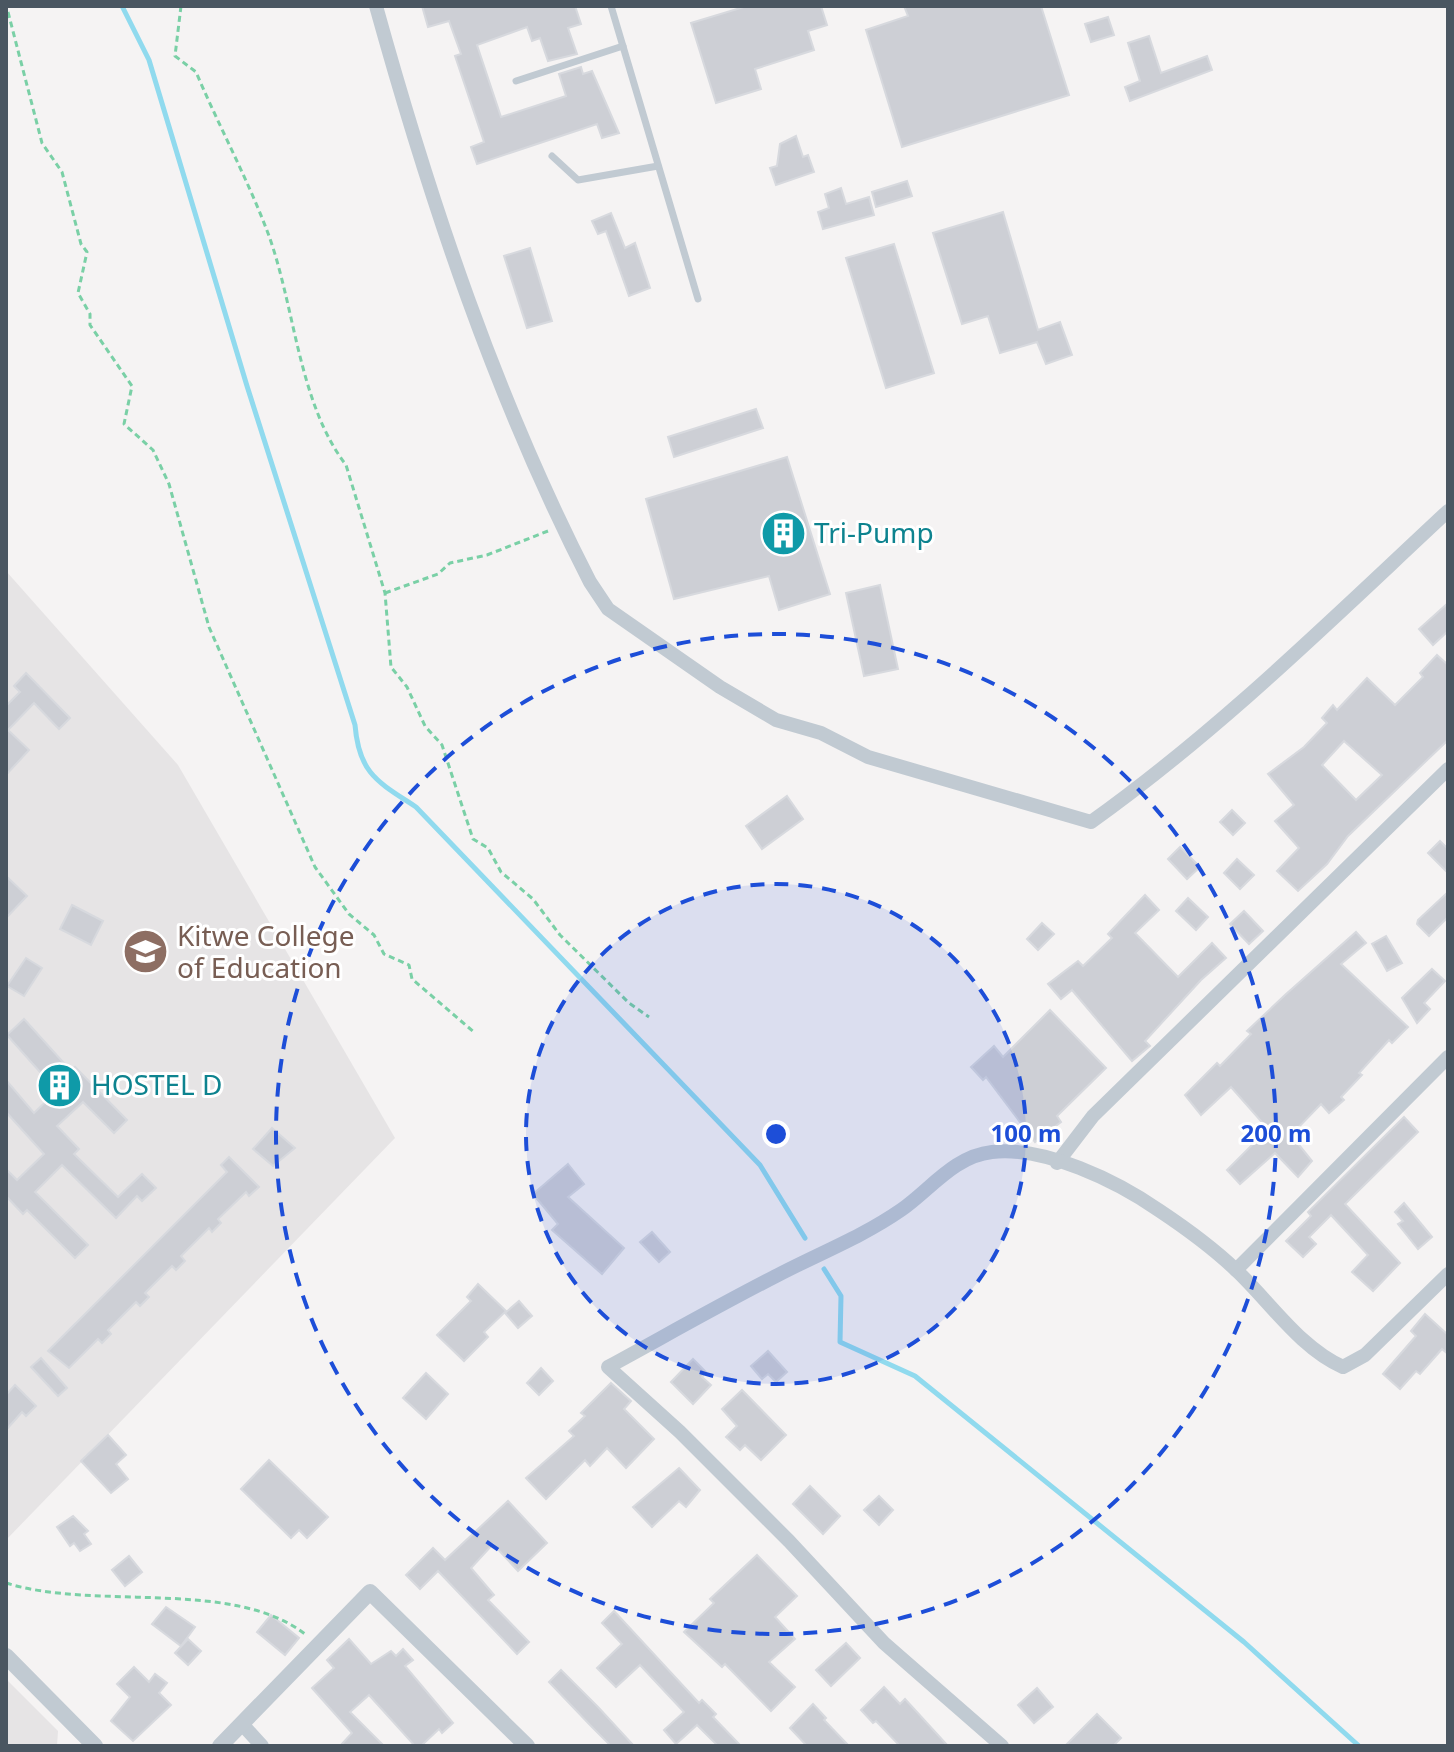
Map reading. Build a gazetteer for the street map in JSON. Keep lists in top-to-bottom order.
{
  "places": {
    "building": ["Tri-Pump", "HOSTEL D"],
    "school or university": ["Kitwe College of Education"]
  },
  "rings": ["100 m", "200 m"]
}
